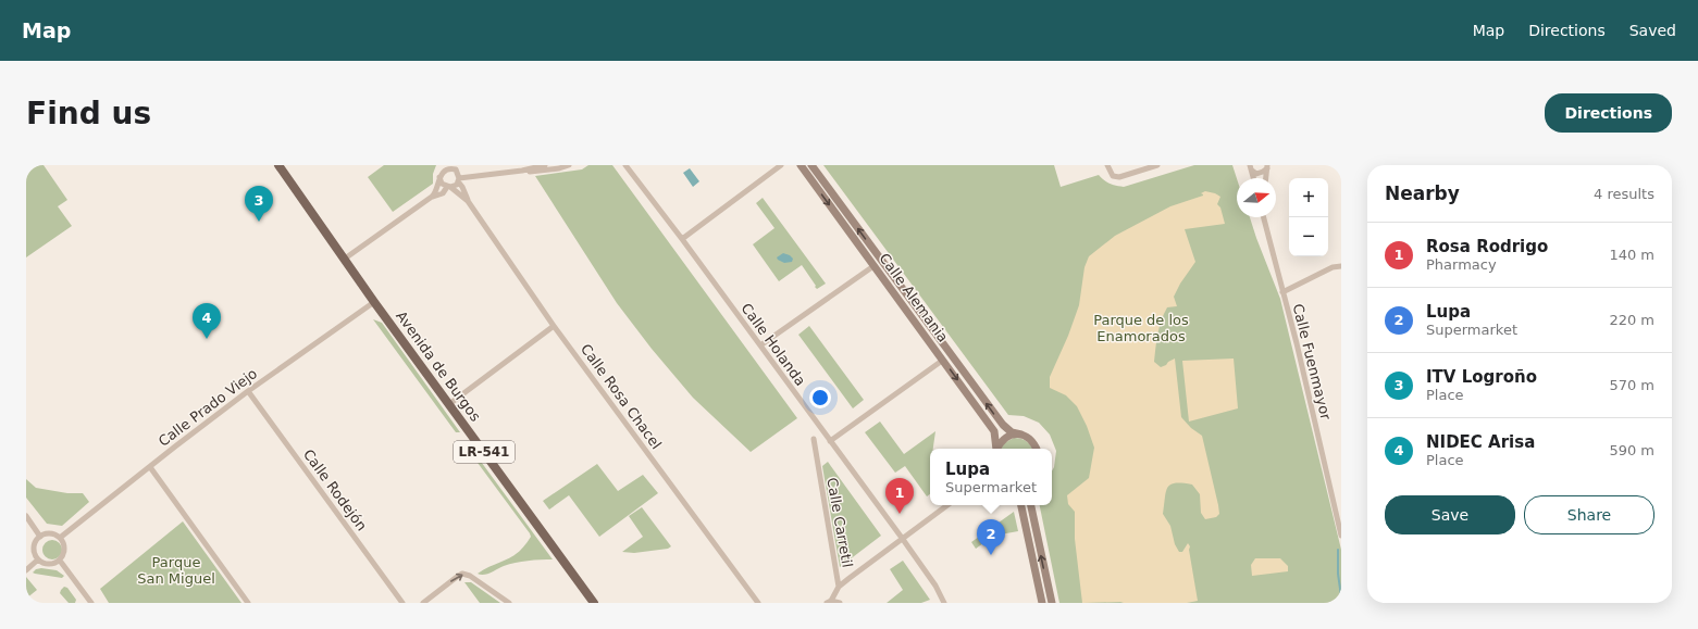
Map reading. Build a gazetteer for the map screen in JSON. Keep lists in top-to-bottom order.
{
  "streets": {
    "main road": ["Calle Alemania", "Avenida de Burgos", "LR-541"],
    "street": [
      "Calle Holanda",
      "Calle Fuenmayor",
      "Calle Rosa Chacel",
      "Calle Prado Viejo",
      "Calle Rodejón",
      "Calle Carretil"
    ]
  },
  "crossings": [
    ["Avenida de Burgos", "Calle Prado Viejo"],
    ["Calle Prado Viejo", "Calle Rodejón"]
  ],
  "parks": ["Parque de los Enamorados", "Parque San Miguel"],
  "north": "right",
  "page": {
    "header": "Map",
    "nav": ["Map", "Directions", "Saved"],
    "buttons": [
      "Directions",
      ["Save", "Share"]
    ],
    "title": "Find us",
    "heading": ["Nearby", "4 results"],
    "map_buttons": ["+", "−"],
    "pins": [
      "3",
      "4",
      "1",
      "2"
    ],
    "list": [
      {
        "mark": "1",
        "name": "Rosa Rodrigo",
        "note": "Pharmacy",
        "value": "140 m"
      },
      {
        "mark": "2",
        "name": "Lupa",
        "note": "Supermarket",
        "value": "220 m"
      },
      {
        "mark": "3",
        "name": "ITV Logroño",
        "note": "Place",
        "value": "570 m"
      },
      {
        "mark": "4",
        "name": "NIDEC Arisa",
        "note": "Place",
        "value": "590 m"
      }
    ],
    "popup": ["Lupa", "Supermarket"]
  }
}
